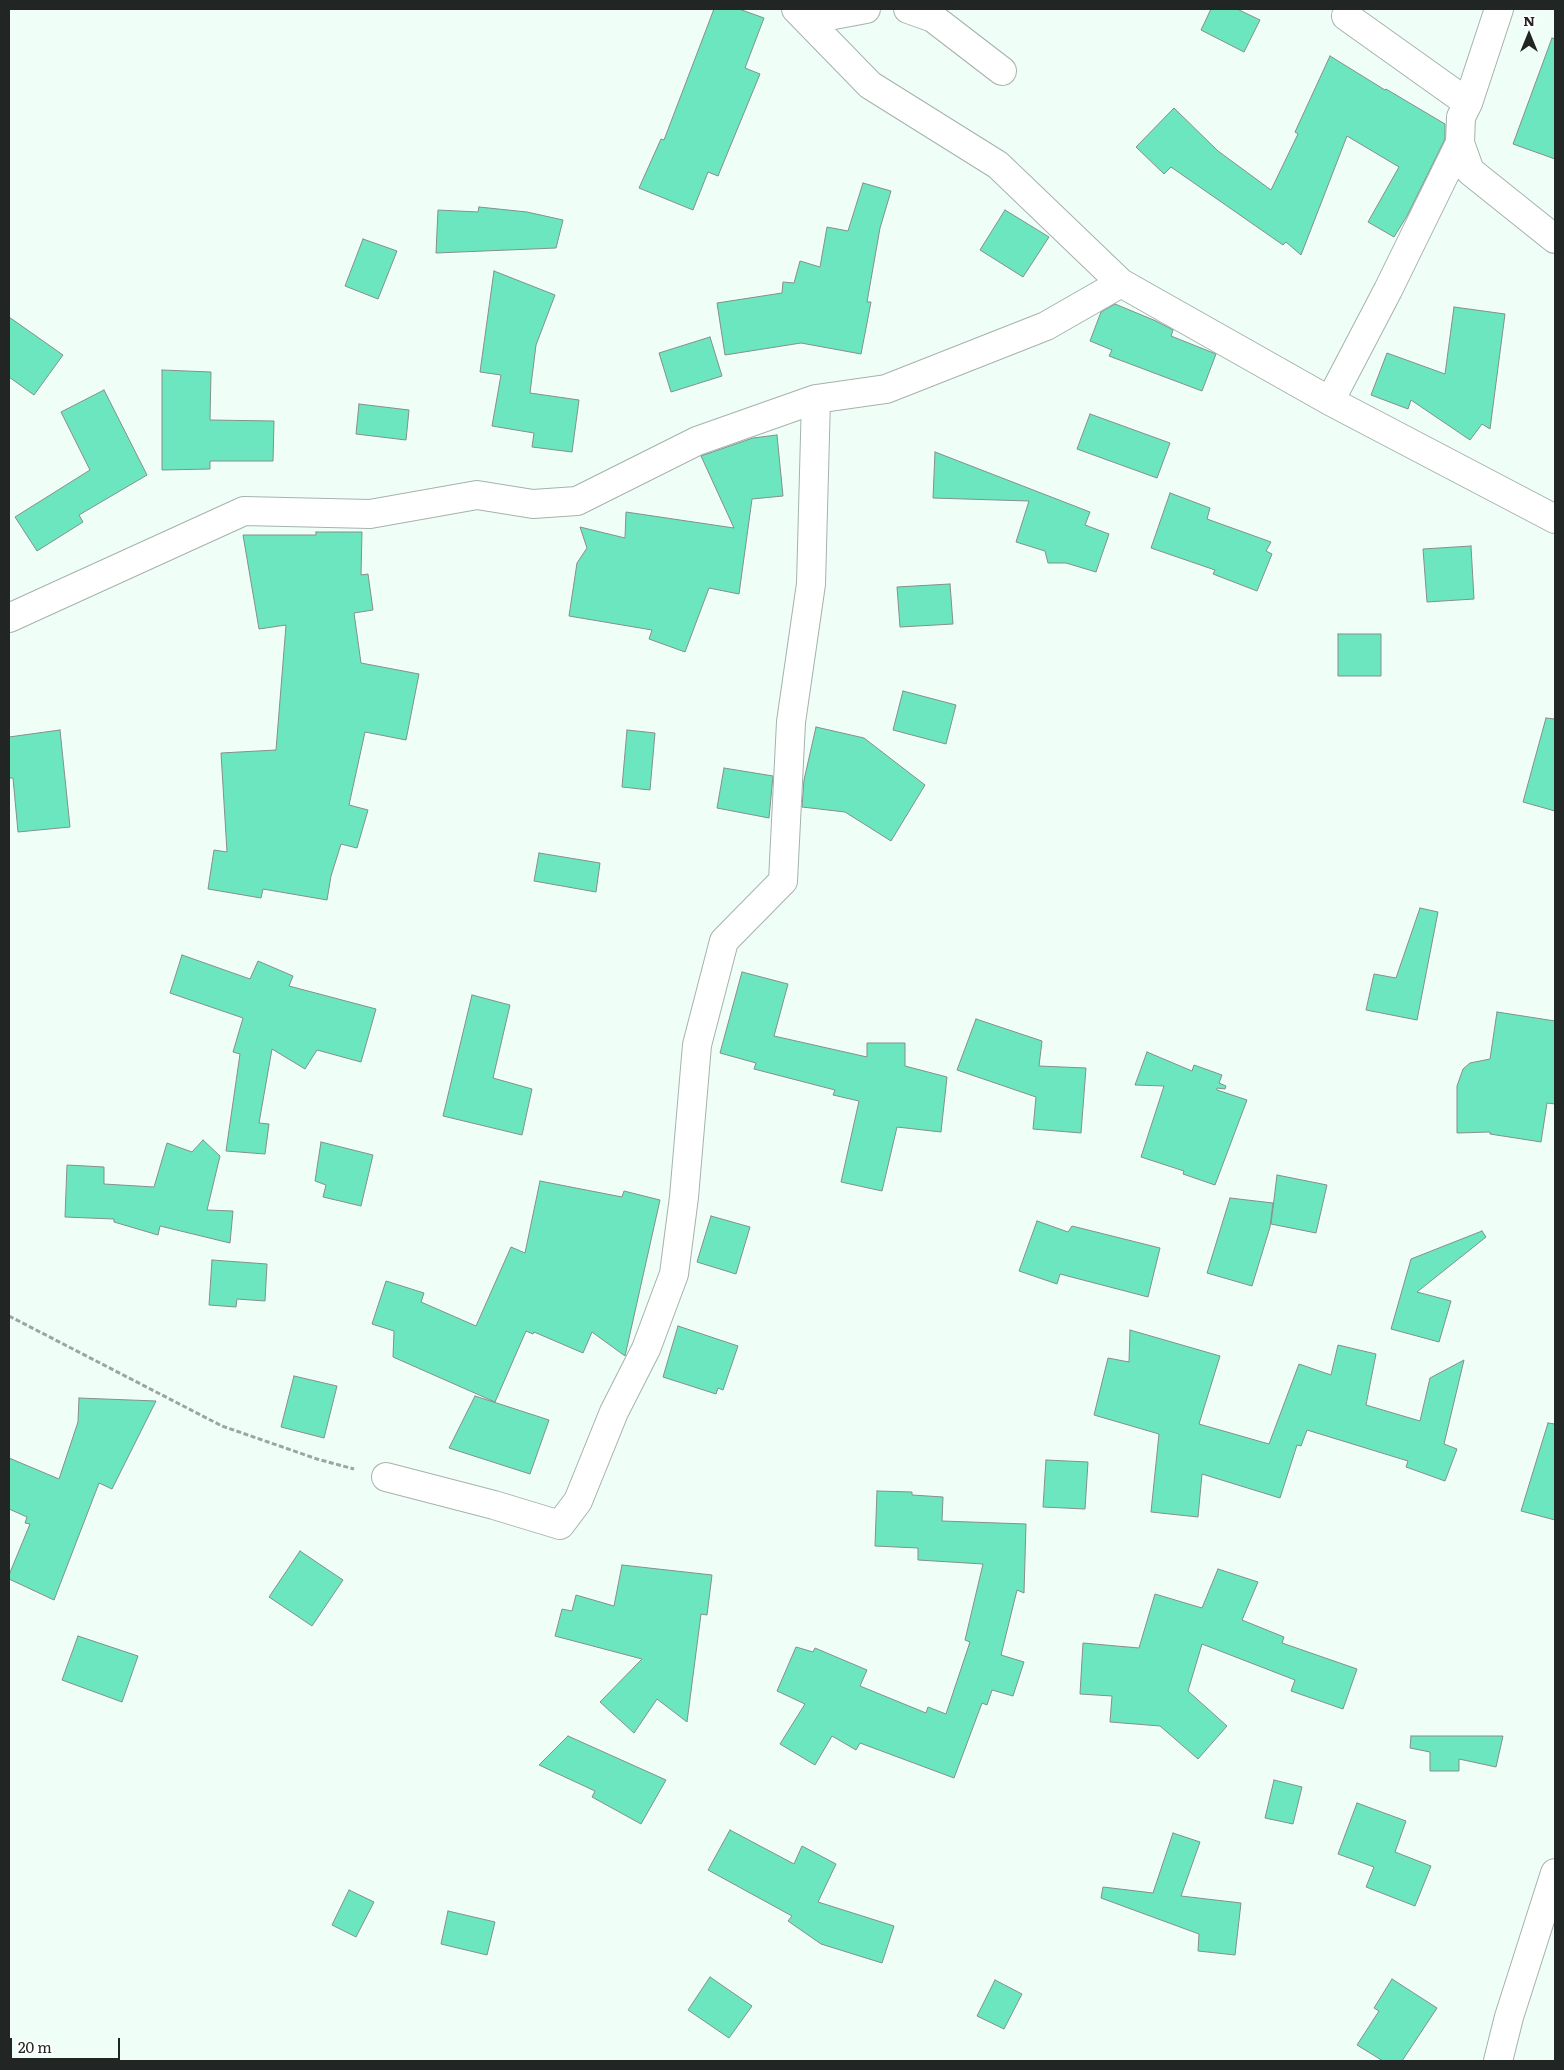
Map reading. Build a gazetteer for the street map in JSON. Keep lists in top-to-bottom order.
{
  "scale_bar": "20 m",
  "north": "top"
}
